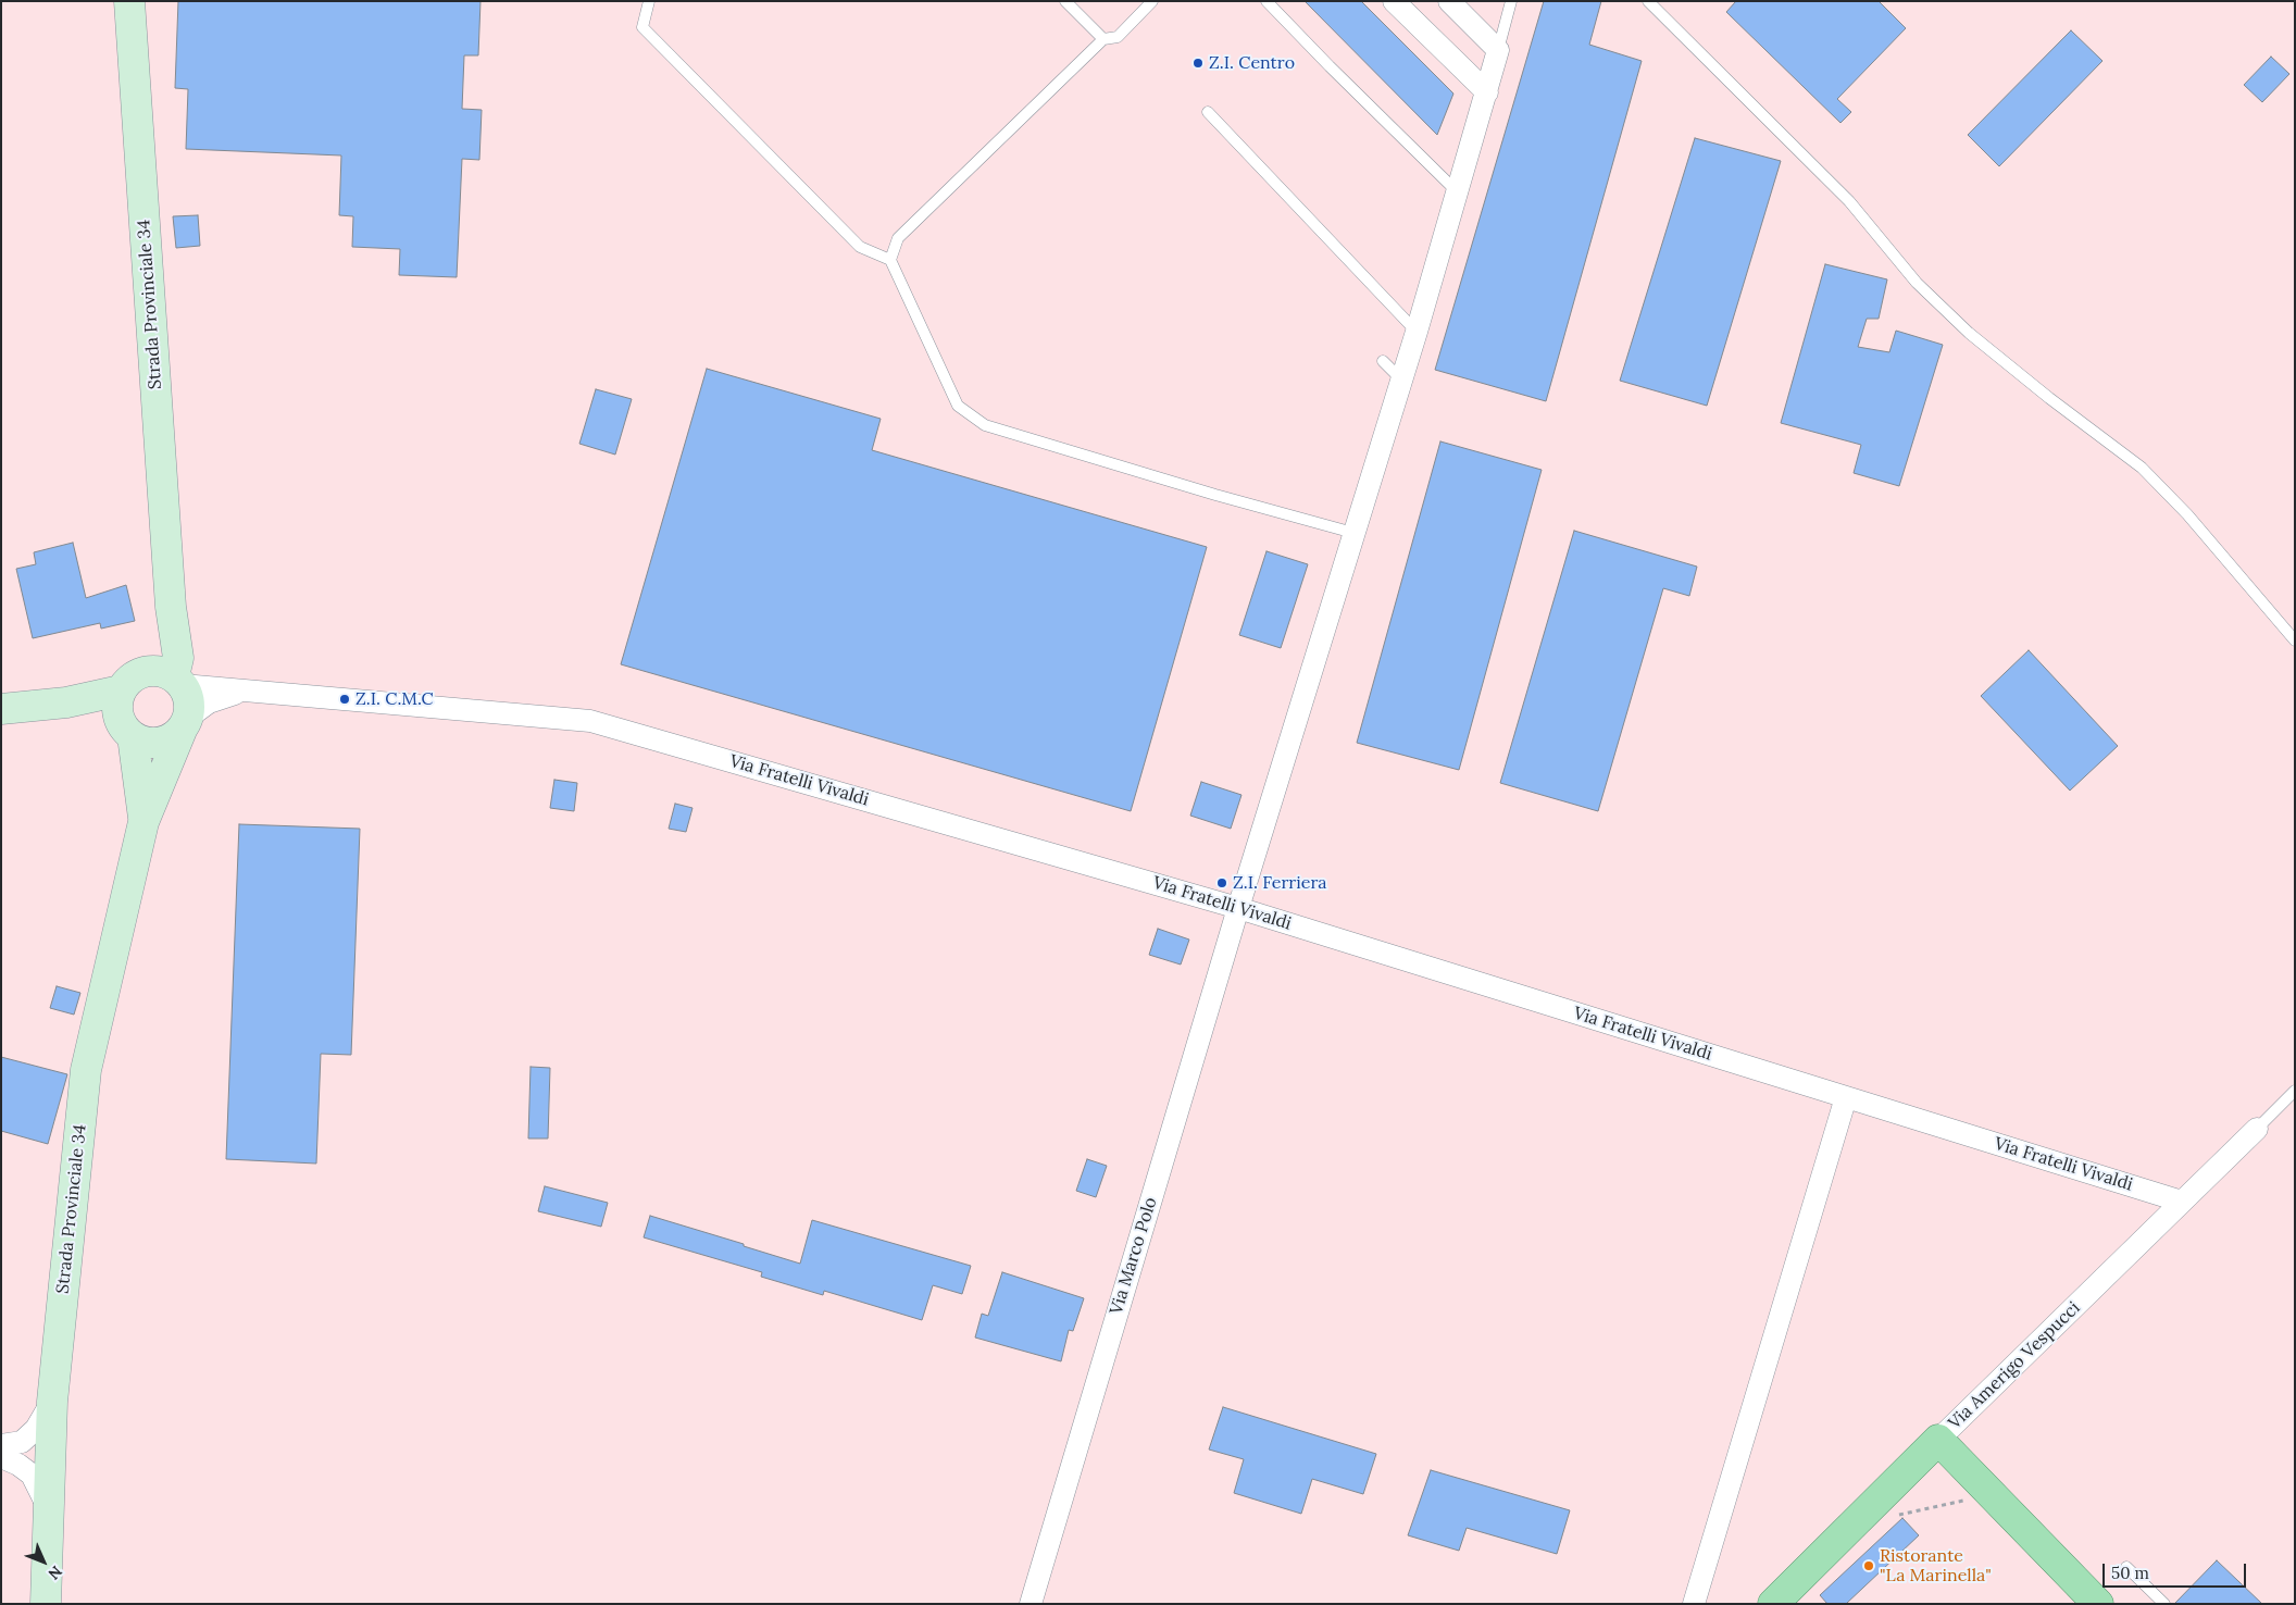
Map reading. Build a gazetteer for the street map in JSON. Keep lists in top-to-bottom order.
{
  "streets": {
    "main road": ["Strada Provinciale 34", "Via Amerigo Vespucci"],
    "street": ["Via Fratelli Vivaldi", "Via Marco Polo"]
  },
  "crossings": [
    ["Strada Provinciale 34", "Via Fratelli Vivaldi"],
    ["Via Fratelli Vivaldi", "Via Marco Polo"],
    ["Via Fratelli Vivaldi", "Via Amerigo Vespucci"]
  ],
  "places": [
    "Z.I. Centro",
    "Z.I. C.M.C",
    "Z.I. Ferriera",
    "Ristorante \"La Marinella\""
  ],
  "scale_bar": "50 m",
  "north": "bottom right"
}
